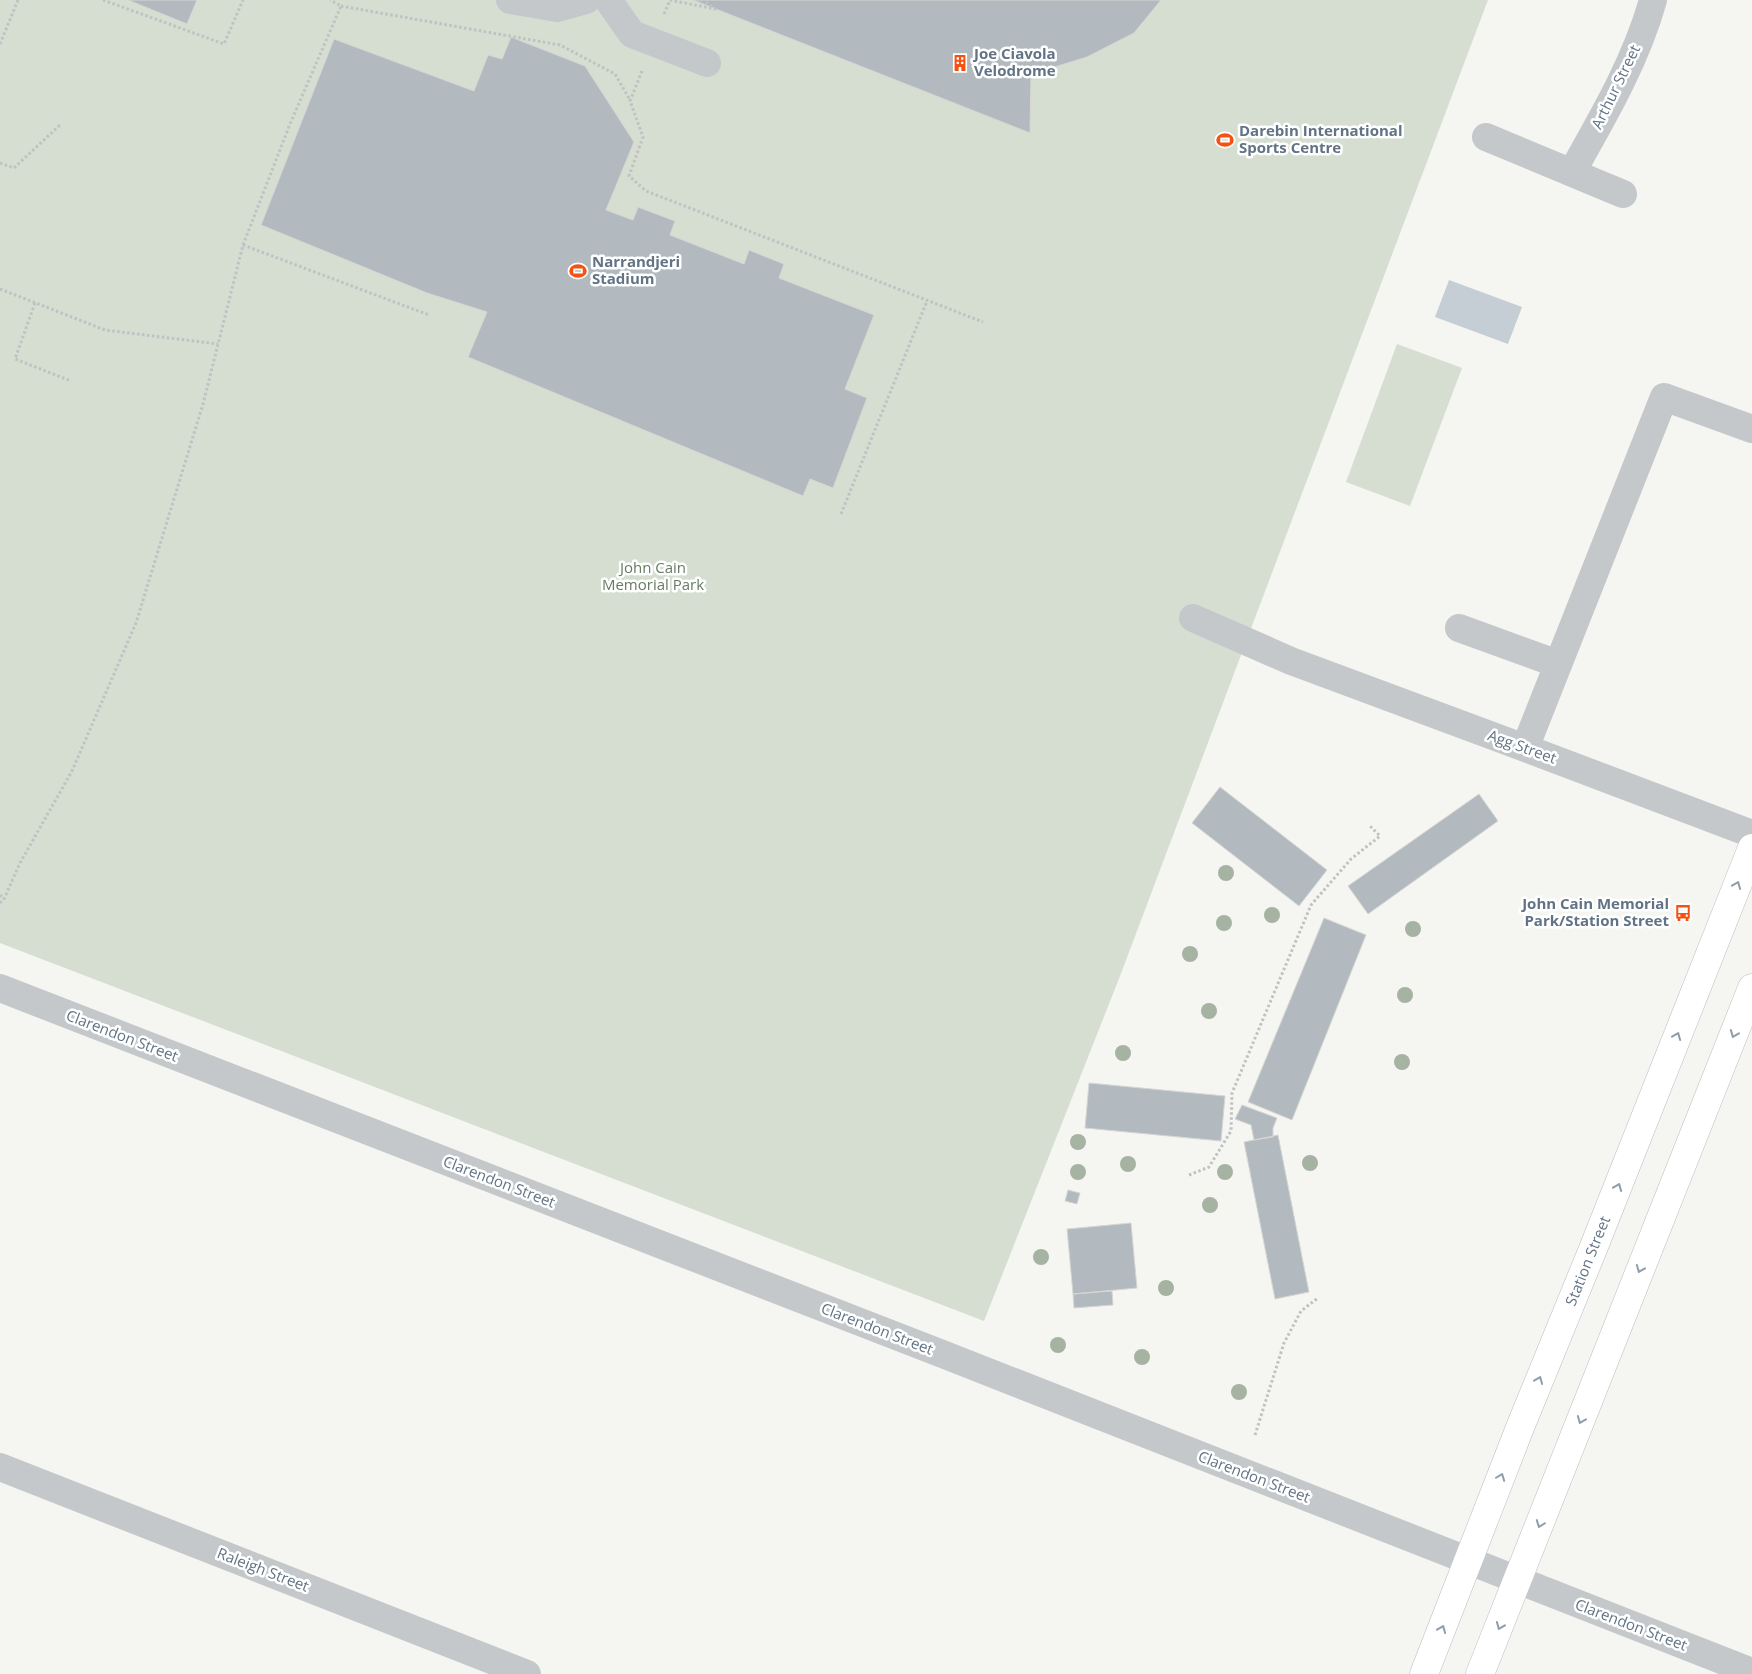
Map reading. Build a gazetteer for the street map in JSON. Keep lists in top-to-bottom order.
{
  "streets": {
    "main road": ["Station Street"],
    "street": [
      "Arthur Street",
      "Agg Street",
      "Clarendon Street",
      "Raleigh Street"
    ]
  },
  "crossings": [
    ["Clarendon Street", "Station Street"]
  ],
  "parks": ["John Cain Memorial Park"],
  "places": {
    "building": ["Joe Ciavola Velodrome"],
    "sports": ["Darebin International Sports Centre", "Narrandjeri Stadium"],
    "bus stop": ["John Cain Memorial Park/Station Street"]
  }
}
